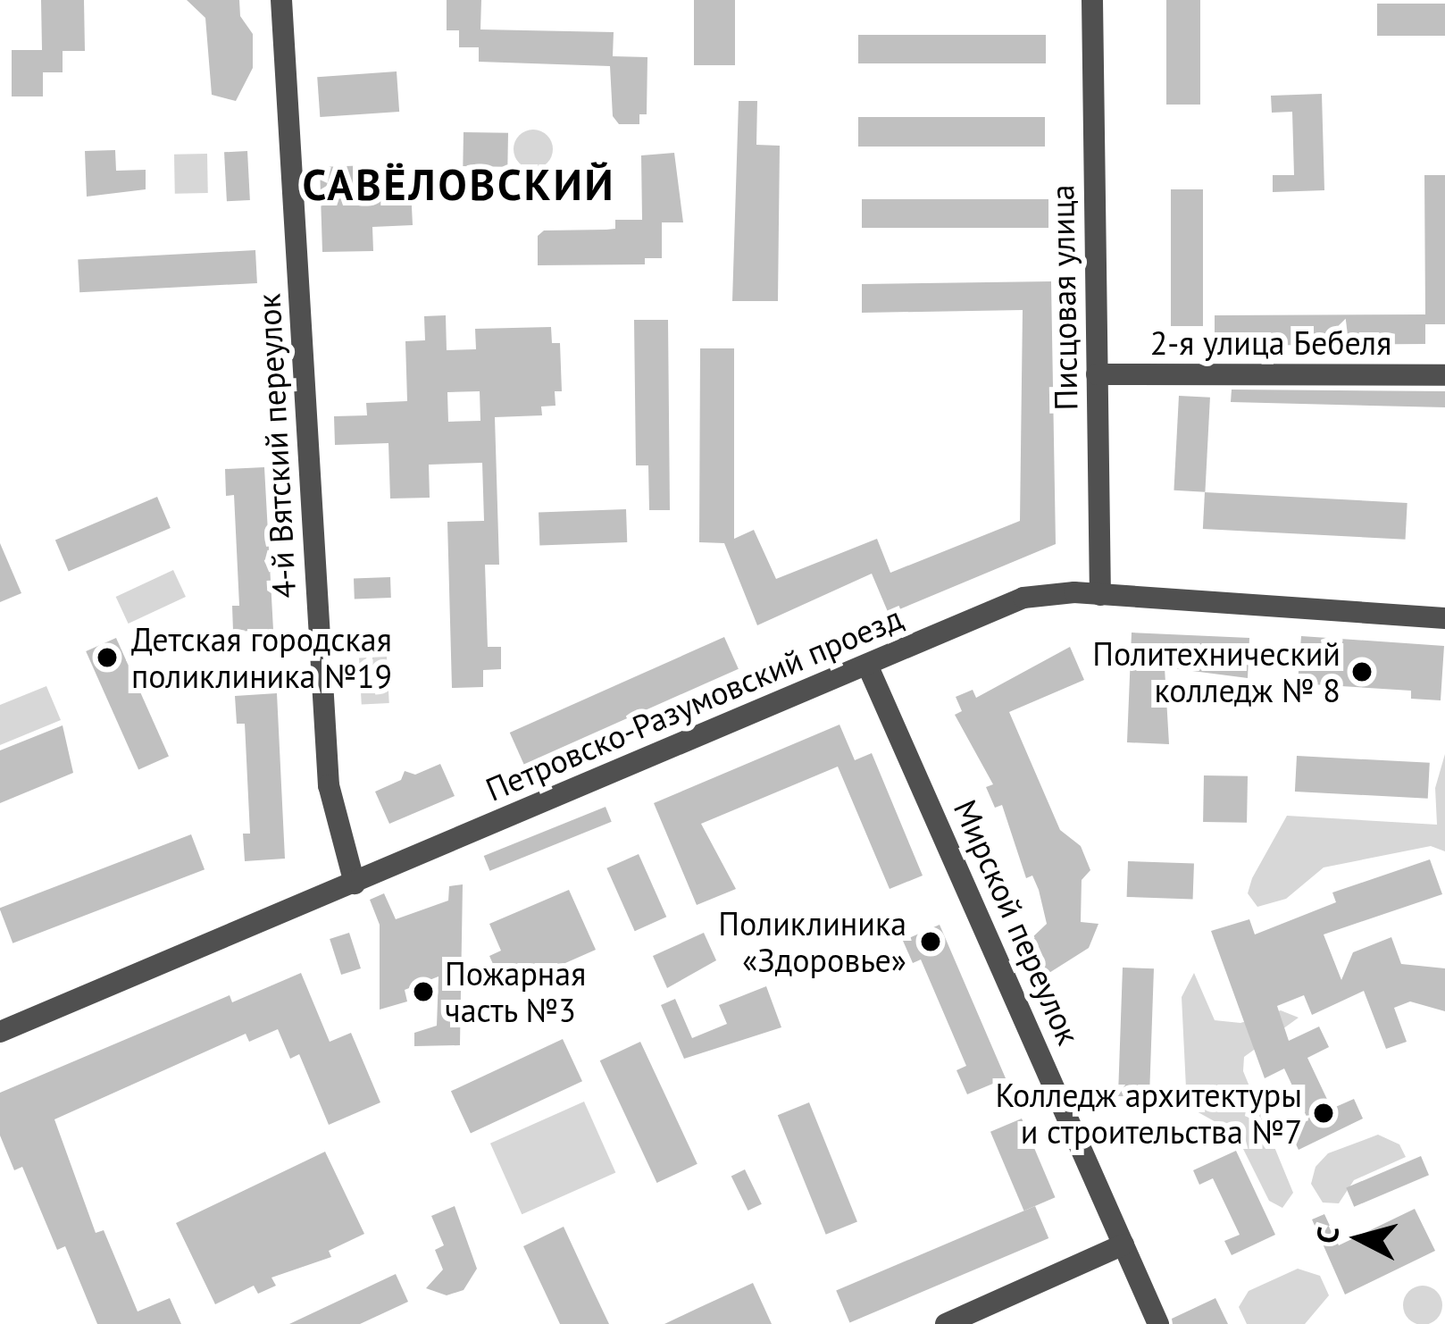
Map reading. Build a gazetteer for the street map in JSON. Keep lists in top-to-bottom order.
{
  "streets": {
    "street": [
      "Писцовая улица",
      "2-я улица Бебеля",
      "4-й Вятский переулок",
      "Петровско-Разумовский проезд",
      "Мирской переулок"
    ]
  },
  "crossings": [
    ["Писцовая улица", "2-я улица Бебеля"],
    ["Писцовая улица", "Петровско-Разумовский проезд"],
    ["4-й Вятский переулок", "Петровско-Разумовский проезд"],
    ["Петровско-Разумовский проезд", "Мирской переулок"]
  ],
  "districts": ["САВЁЛОВСКИЙ"],
  "places": [
    "Детская городская поликлиника №19",
    "Политехнический колледж № 8",
    "Поликлиника «Здоровье»",
    "Пожарная часть №3",
    "Колледж архитектуры и строительства №7"
  ],
  "north": "left"
}
